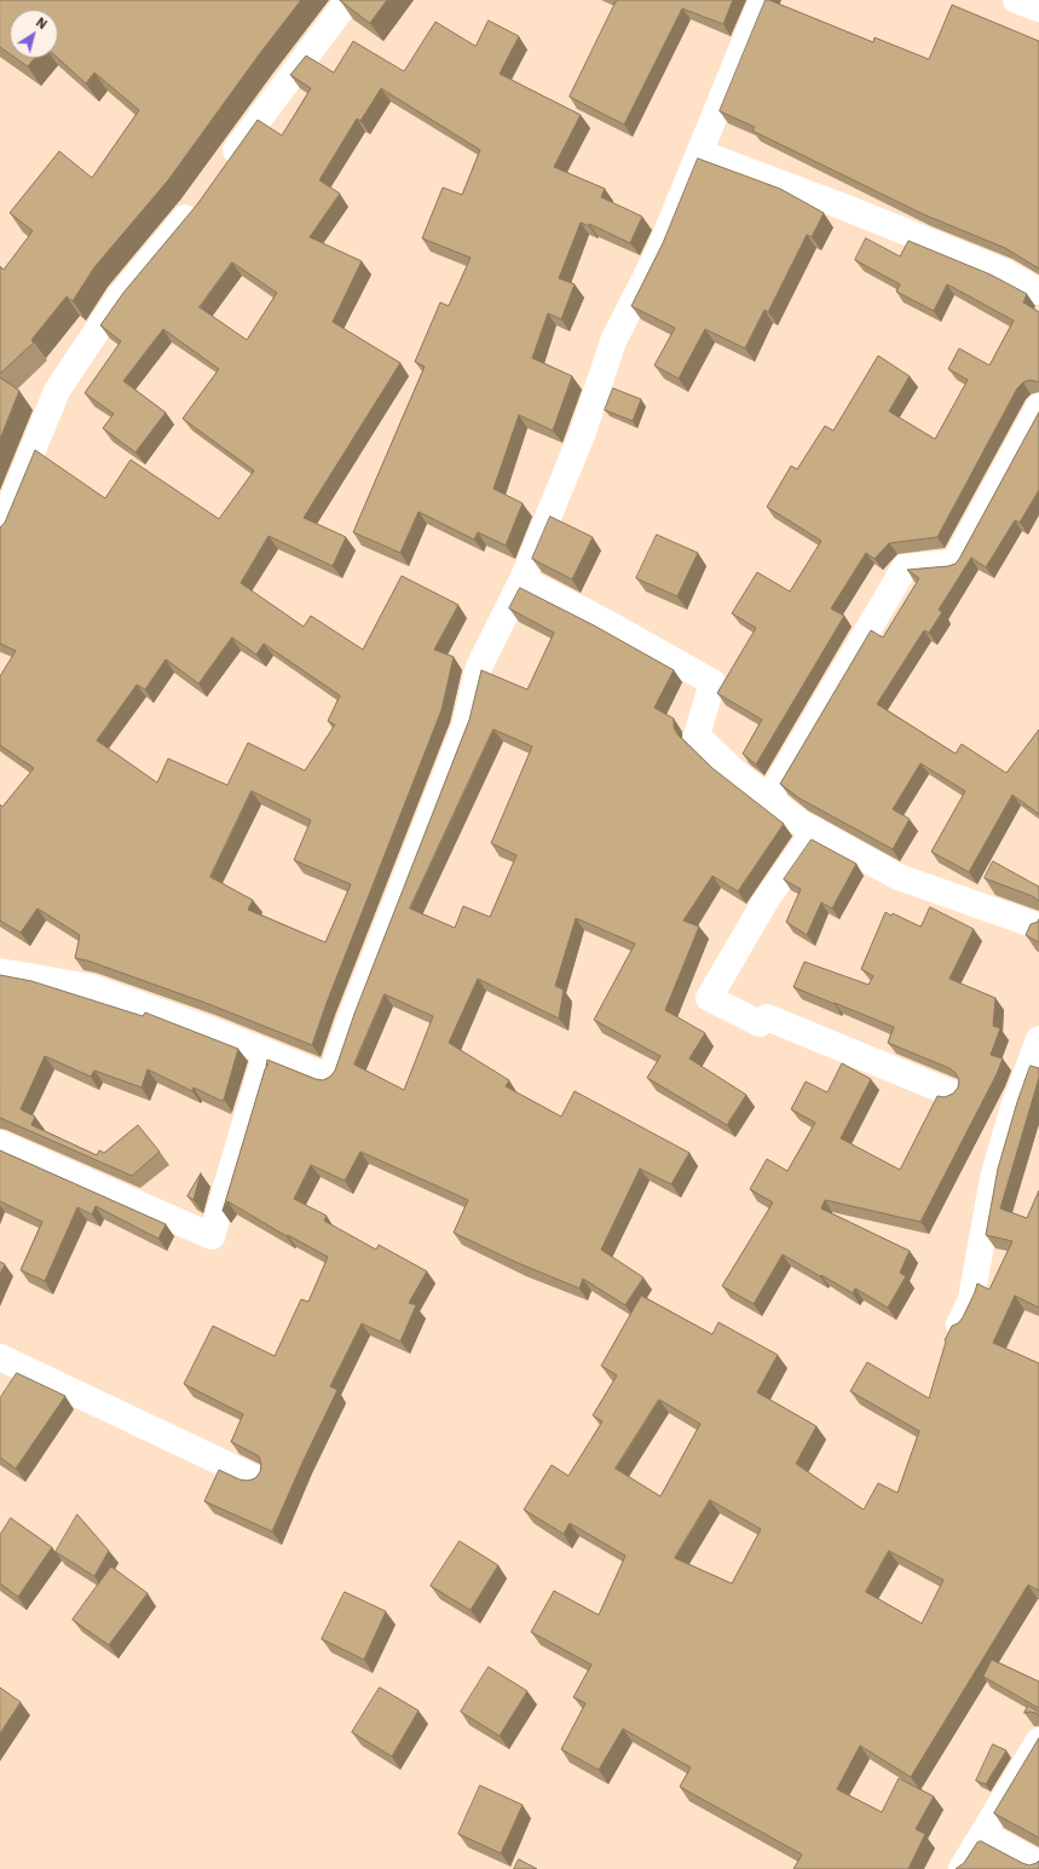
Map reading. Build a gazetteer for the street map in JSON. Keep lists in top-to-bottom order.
{
  "north": "top right"
}
